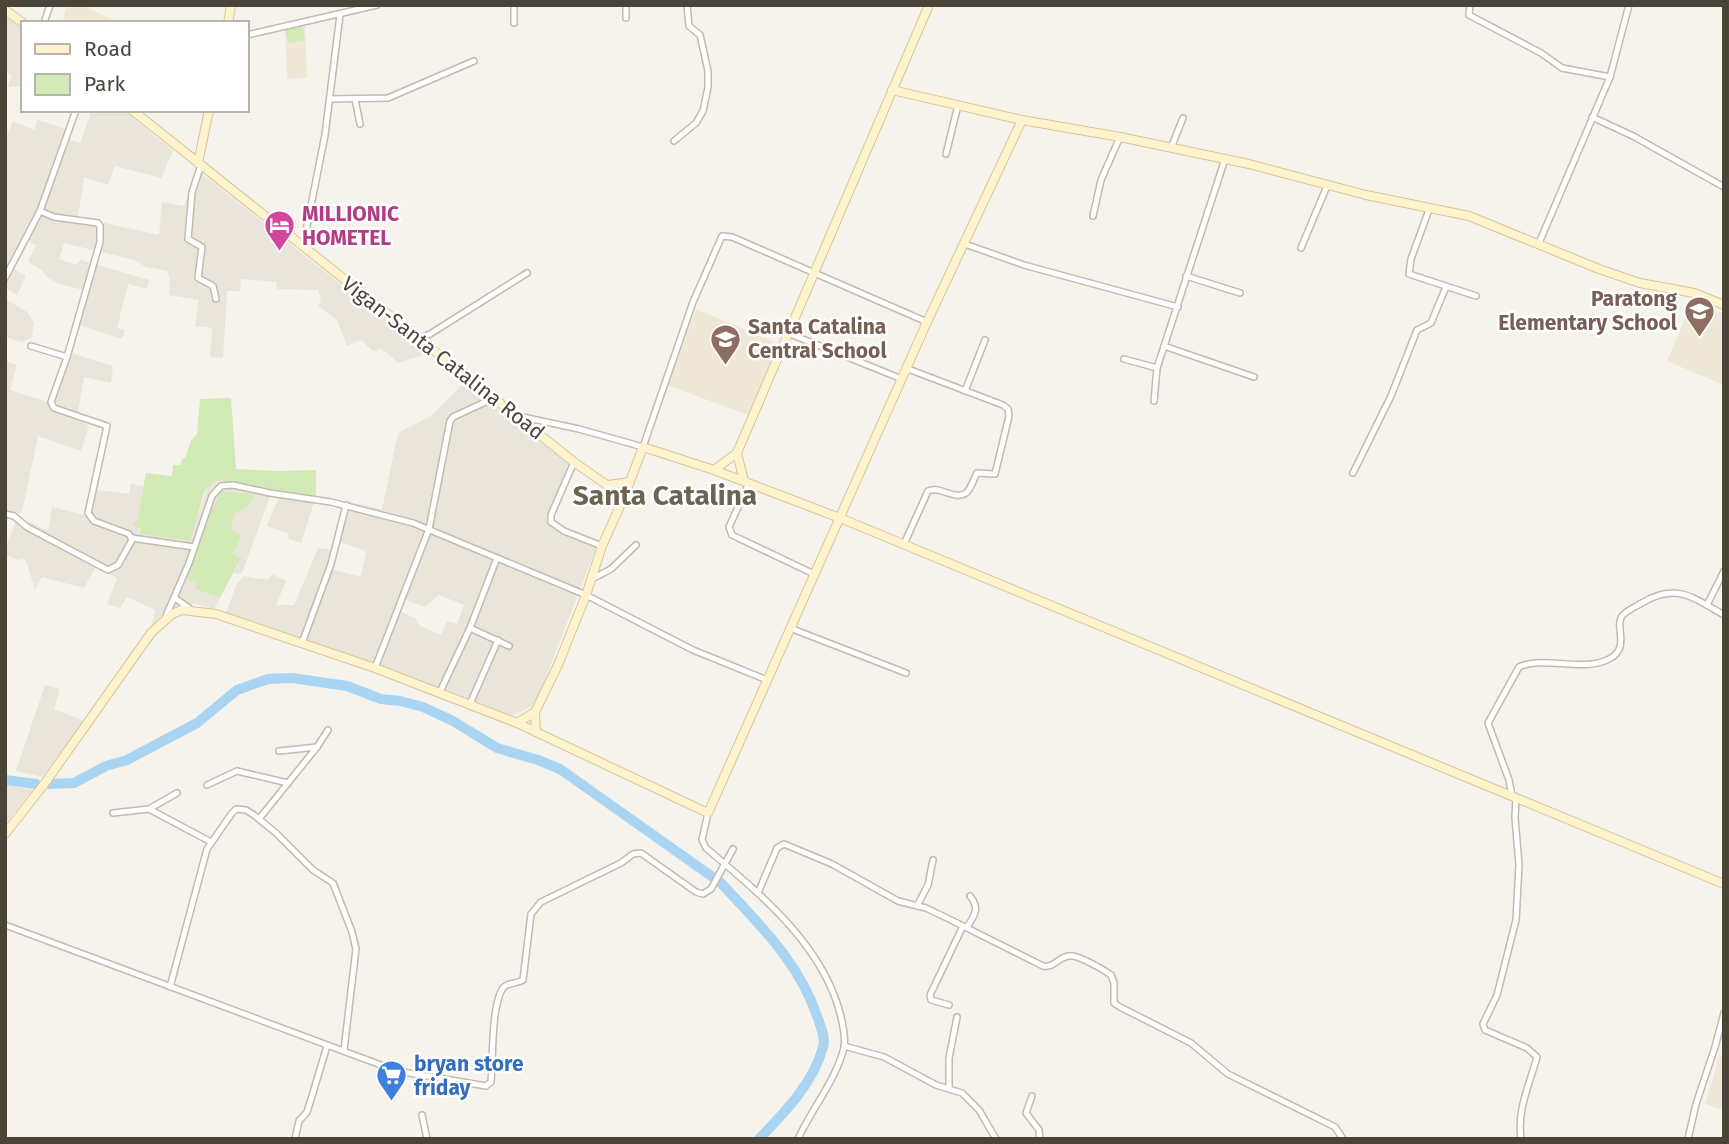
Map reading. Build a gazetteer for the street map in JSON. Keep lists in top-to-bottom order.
{
  "streets": {
    "street": ["Vigan-Santa Catalina Road"]
  },
  "districts": ["Santa Catalina"],
  "places": {
    "hotel": ["MILLIONIC HOMETEL"],
    "school or university": ["Paratong Elementary School", "Santa Catalina Central School"],
    "supermarket": ["bryan store friday"]
  },
  "legend": ["Road", "Park"]
}
